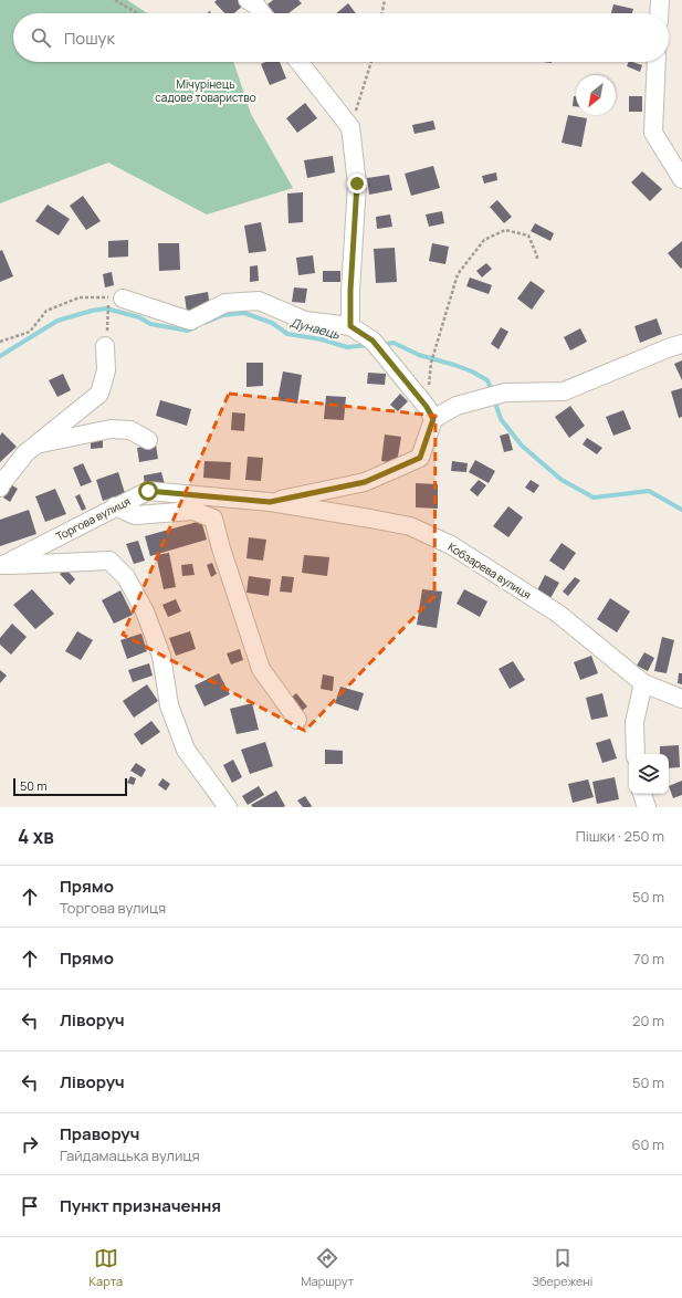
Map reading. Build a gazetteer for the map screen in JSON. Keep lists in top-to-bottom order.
{
  "streets": {
    "street": ["Торгова вулиця", "Кобзарева вулиця"]
  },
  "crossings": [
    ["Торгова вулиця", "Кобзарева вулиця"]
  ],
  "water": ["Дунаець"],
  "parks": ["Мічурінець садове товариство"],
  "scale_bar": "50 m",
  "north": "bottom left",
  "page": {
    "search": "Пошук",
    "scale": "50 m",
    "heading": ["4 хв", "Пішки · 250 m"],
    "list": [
      ["Прямо", "Торгова вулиця", "50 m"],
      ["Прямо", "70 m"],
      ["Ліворуч", "20 m"],
      ["Ліворуч", "50 m"],
      ["Праворуч", "Гайдамацька вулиця", "60 m"],
      "Пункт призначення"
    ],
    "nav": ["Карта", "Маршрут", "Збережені"]
  }
}
